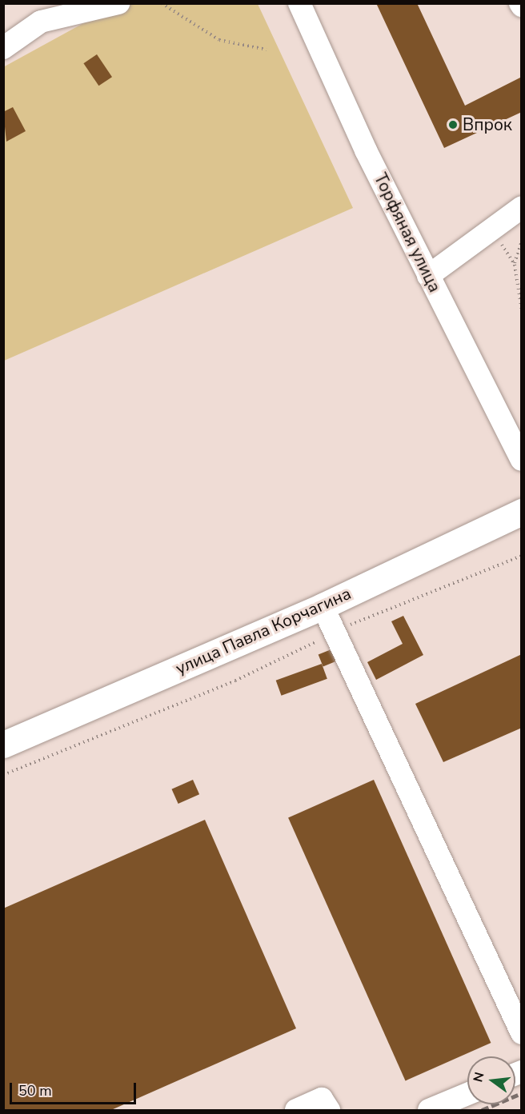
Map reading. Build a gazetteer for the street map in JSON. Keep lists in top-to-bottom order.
{
  "streets": {
    "main road": ["улица Павла Корчагина"],
    "street": ["Торфяная улица"]
  },
  "places": ["Впрок"],
  "scale_bar": "50 m",
  "north": "left"
}
